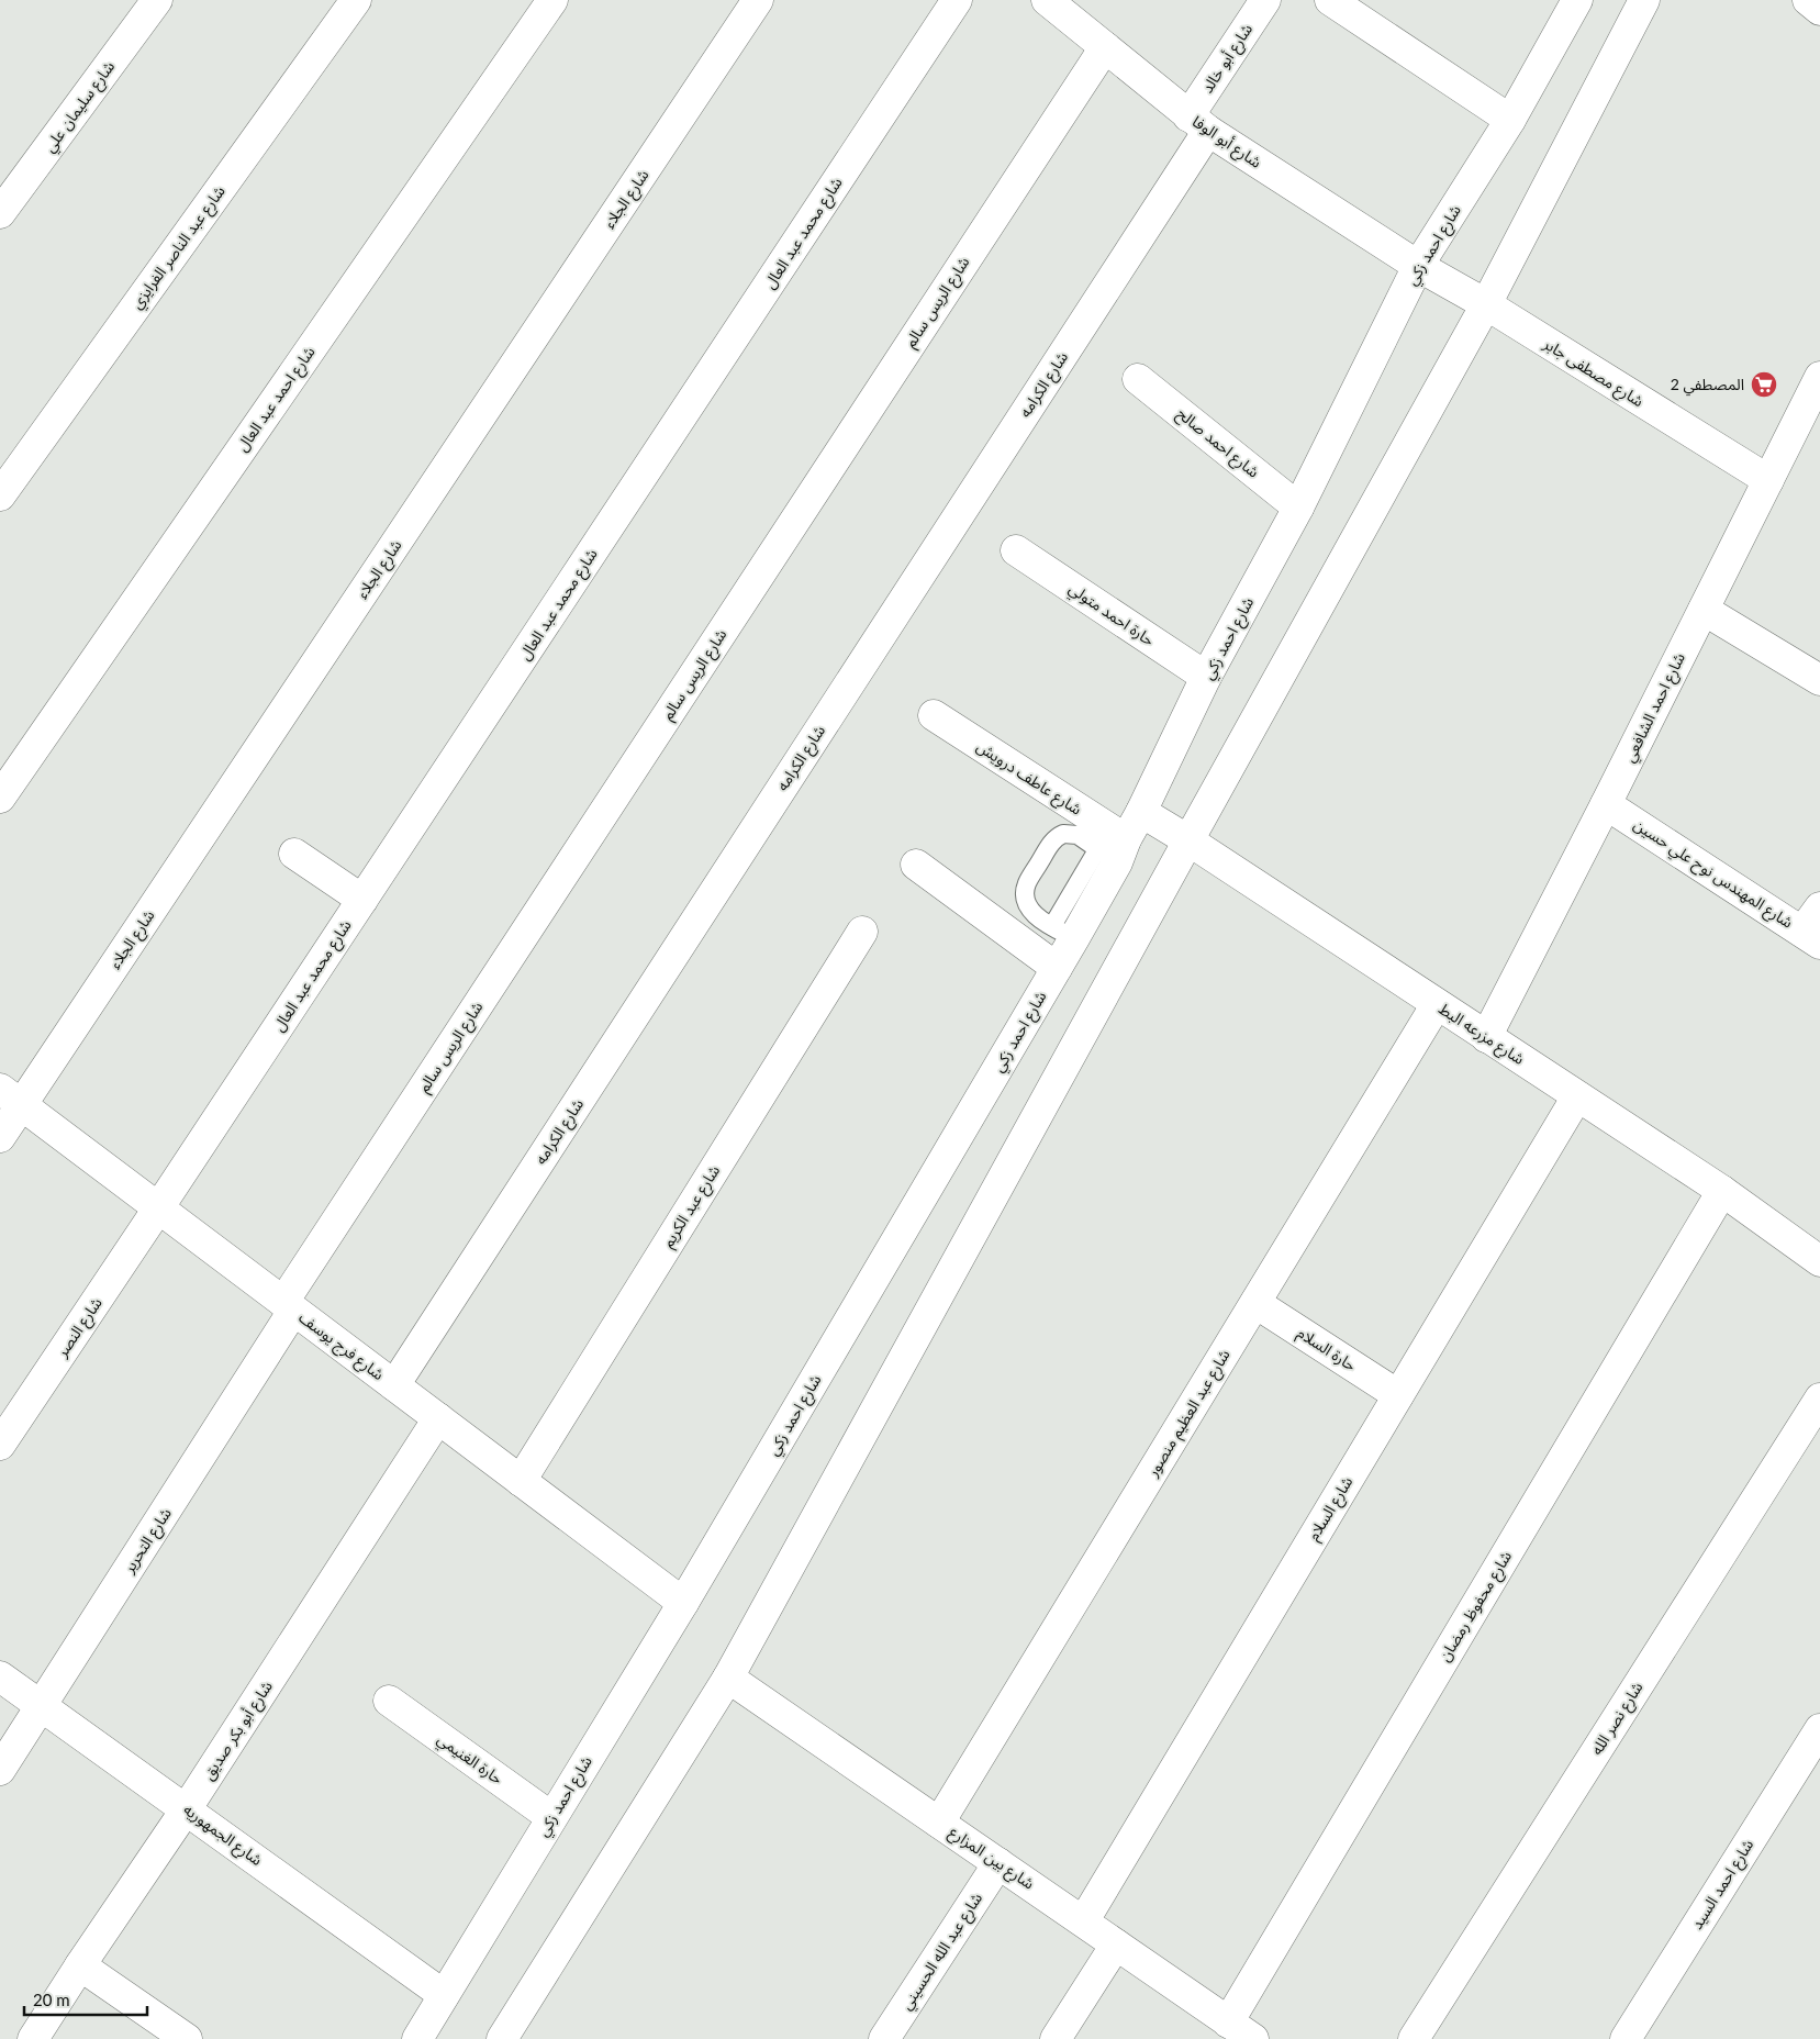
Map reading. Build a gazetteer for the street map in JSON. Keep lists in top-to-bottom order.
{
  "streets": {
    "street": [
      "شارع أبو خالد",
      "شارع سليمان علي",
      "شارع أبو الوفا",
      "شارع الجلاء",
      "شارع محمد عبد العال",
      "شارع احمد زكي",
      "شارع عبد الناصر الفرايزي",
      "شارع الريس سالم",
      "شارع مصطفى جابر",
      "شارع الكرامه",
      "شارع احمد عبد العال",
      "شارع احمد صالح",
      "حارة احمد متولي",
      "شارع احمد الشافعي",
      "شارع عاطف درويش",
      "شارع المهندس نوح علي حسين",
      "شارع مزرعه البط",
      "شارع عبد الكريم",
      "شارع النصر",
      "شارع فرج يوسف",
      "حارة السلام",
      "شارع عبد العظيم منصور",
      "شارع السلام",
      "شارع التحرير",
      "شارع محفوظ رمضان",
      "شارع نصر الله",
      "شارع أبو بكر صديق",
      "حارة الغنيمي",
      "شارع الجمهوريه",
      "شارع بين المزارع",
      "شارع احمد السيد",
      "شارع عبد الله الحسيني"
    ]
  },
  "crossings": [
    ["شارع أبو خالد", "شارع أبو الوفا"],
    ["شارع أبو خالد", "شارع الكرامه"],
    ["شارع أبو الوفا", "شارع احمد زكي"],
    ["شارع أبو الوفا", "شارع الريس سالم"],
    ["شارع أبو الوفا", "شارع مصطفى جابر"],
    ["شارع أبو الوفا", "شارع الكرامه"],
    ["شارع الجلاء", "شارع فرج يوسف"],
    ["شارع محمد عبد العال", "شارع النصر"],
    ["شارع محمد عبد العال", "شارع فرج يوسف"],
    ["شارع احمد زكي", "شارع مصطفى جابر"],
    ["شارع احمد زكي", "شارع احمد صالح"],
    ["شارع احمد زكي", "حارة احمد متولي"],
    ["شارع احمد زكي", "شارع عاطف درويش"],
    ["شارع احمد زكي", "شارع مزرعه البط"],
    ["شارع احمد زكي", "شارع فرج يوسف"],
    ["شارع احمد زكي", "حارة الغنيمي"],
    ["شارع احمد زكي", "شارع الجمهوريه"],
    ["شارع الريس سالم", "شارع فرج يوسف"],
    ["شارع الريس سالم", "شارع التحرير"],
    ["شارع مصطفى جابر", "شارع احمد الشافعي"],
    ["شارع الكرامه", "شارع فرج يوسف"],
    ["شارع احمد الشافعي", "شارع المهندس نوح علي حسين"],
    ["شارع احمد الشافعي", "شارع مزرعه البط"],
    ["شارع مزرعه البط", "شارع عبد العظيم منصور"],
    ["شارع مزرعه البط", "شارع السلام"],
    ["شارع مزرعه البط", "شارع محفوظ رمضان"],
    ["شارع عبد الكريم", "شارع فرج يوسف"],
    ["شارع النصر", "شارع فرج يوسف"],
    ["شارع فرج يوسف", "شارع التحرير"],
    ["شارع فرج يوسف", "شارع أبو بكر صديق"],
    ["حارة السلام", "شارع عبد العظيم منصور"],
    ["حارة السلام", "شارع السلام"],
    ["شارع عبد العظيم منصور", "شارع بين المزارع"],
    ["شارع السلام", "شارع بين المزارع"],
    ["شارع التحرير", "شارع الجمهوريه"],
    ["شارع محفوظ رمضان", "شارع بين المزارع"],
    ["شارع أبو بكر صديق", "شارع الجمهوريه"],
    ["شارع بين المزارع", "شارع عبد الله الحسيني"]
  ],
  "places": {
    "supermarket": ["المصطفي 2"]
  },
  "scale_bar": "20 m"
}
